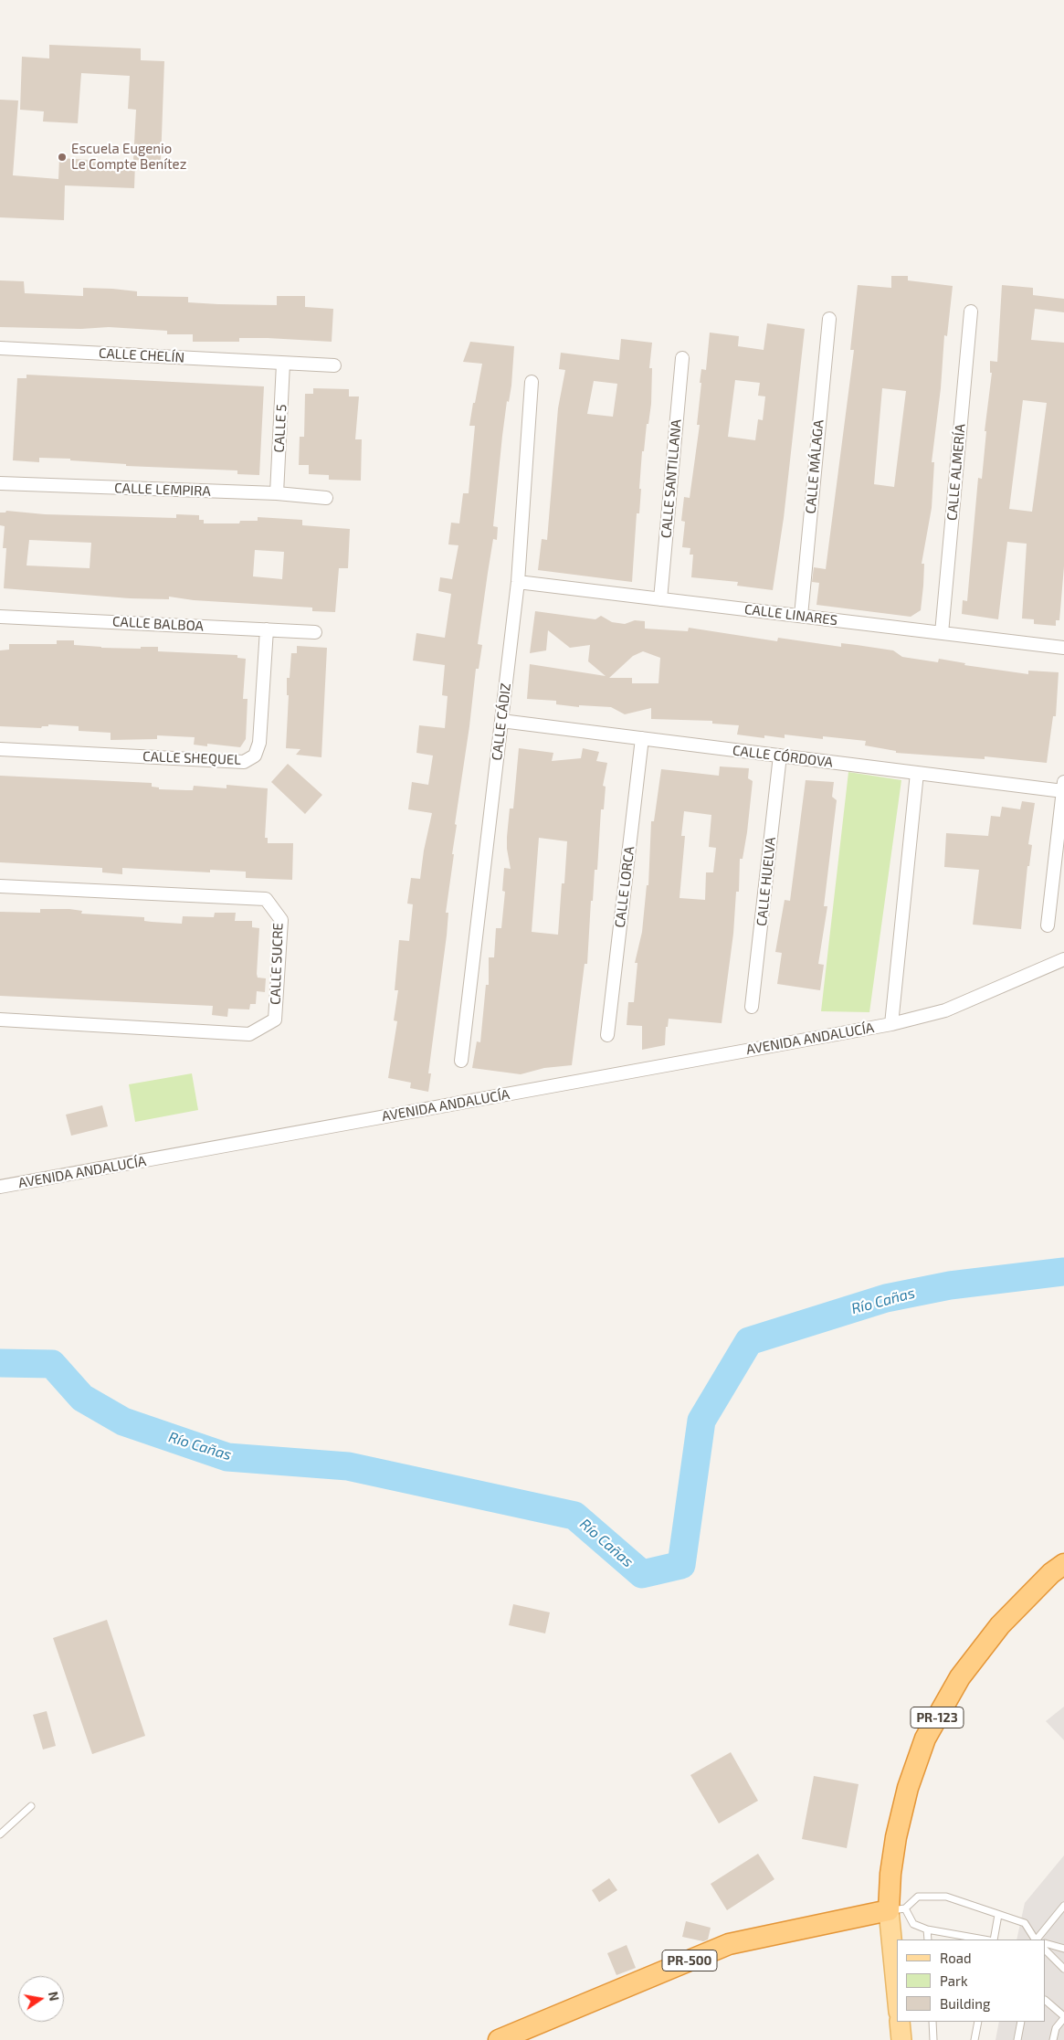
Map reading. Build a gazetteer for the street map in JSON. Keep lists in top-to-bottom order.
{
  "streets": {
    "highway": ["PR-123", "PR-500"],
    "street": [
      "CALLE CHELÍN",
      "CALLE 5",
      "CALLE MÁLAGA",
      "CALLE ALMERÍA",
      "CALLE SANTILLANA",
      "CALLE LEMPIRA",
      "CALLE LINARES",
      "CALLE BALBOA",
      "CALLE CÁDIZ",
      "CALLE CÓRDOVA",
      "CALLE SHEQUEL",
      "CALLE HUELVA",
      "CALLE LORCA",
      "CALLE SUCRE",
      "AVENIDA ANDALUCÍA"
    ]
  },
  "crossings": [
    ["CALLE CHELÍN", "CALLE 5"],
    ["CALLE 5", "CALLE LEMPIRA"],
    ["CALLE MÁLAGA", "CALLE LINARES"],
    ["CALLE ALMERÍA", "CALLE LINARES"],
    ["CALLE SANTILLANA", "CALLE LINARES"],
    ["CALLE LINARES", "CALLE CÁDIZ"],
    ["CALLE BALBOA", "CALLE SHEQUEL"],
    ["CALLE CÁDIZ", "CALLE CÓRDOVA"],
    ["CALLE CÓRDOVA", "CALLE HUELVA"],
    ["CALLE CÓRDOVA", "CALLE LORCA"],
    ["CALLE CÓRDOVA", "AVENIDA ANDALUCÍA"],
    ["PR-123", "PR-500"]
  ],
  "water": ["Río Cañas"],
  "places": ["Escuela Eugenio Le Compte Benítez"],
  "legend": ["Road", "Park", "Building"],
  "north": "right"
}
